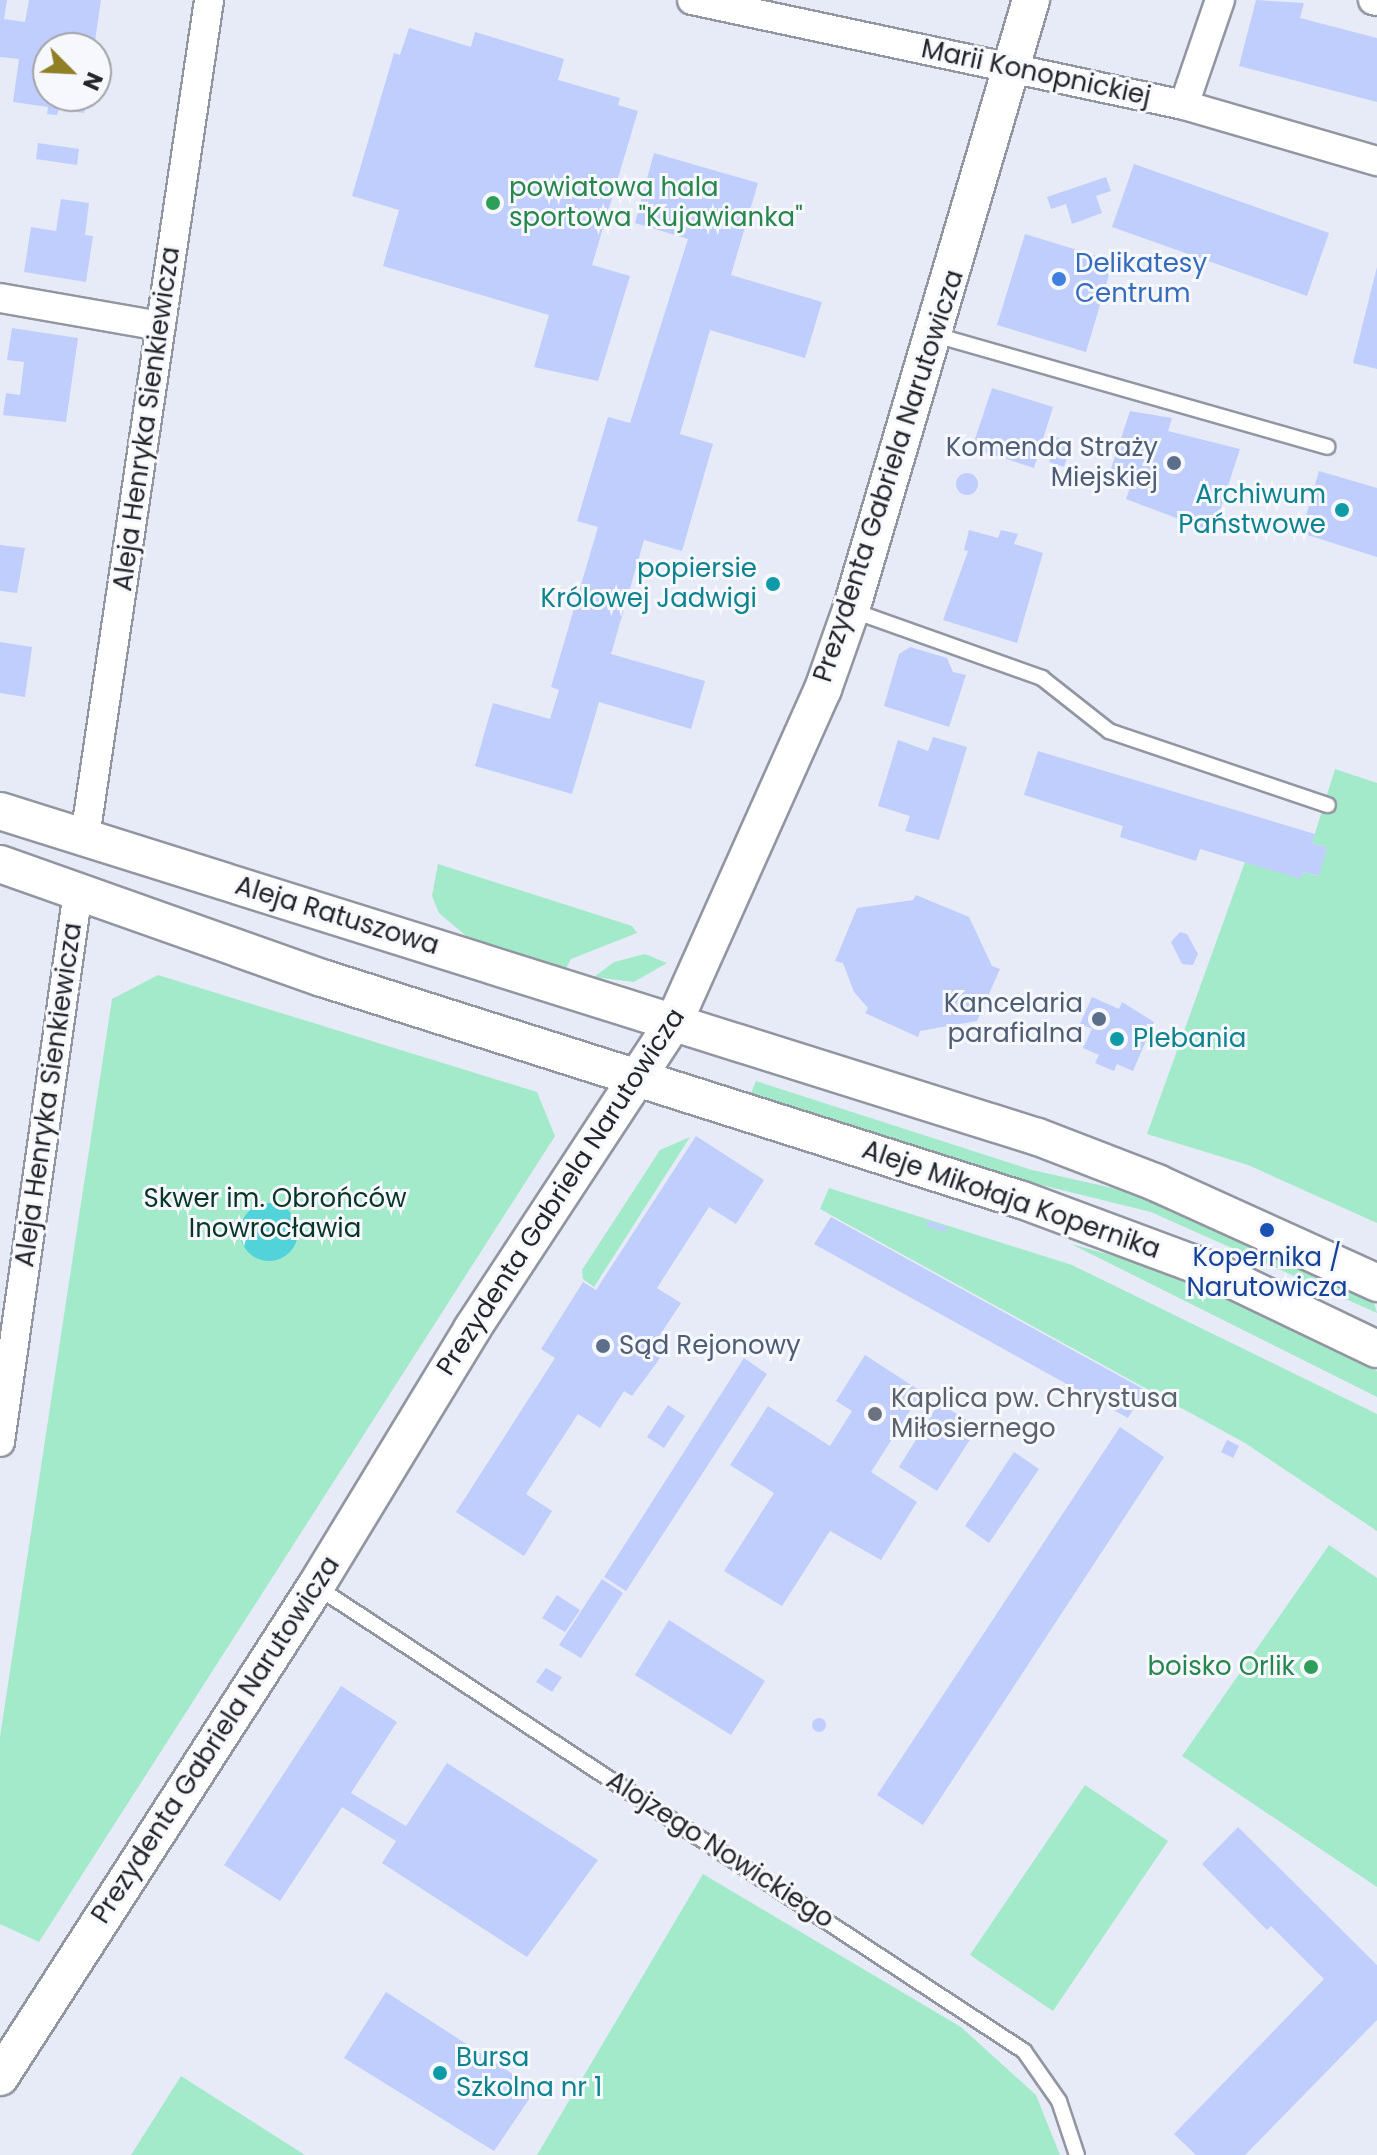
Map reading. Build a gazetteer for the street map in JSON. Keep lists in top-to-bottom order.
{
  "streets": {
    "street": [
      "Marii Konopnickiej",
      "Aleja Henryka Sienkiewicza",
      "Prezydenta Gabriela Narutowicza",
      "Aleja Ratuszowa",
      "Aleje Mikołaja Kopernika"
    ],
    "lane": ["Alojzego Nowickiego"]
  },
  "crossings": [
    ["Marii Konopnickiej", "Prezydenta Gabriela Narutowicza"],
    ["Aleja Henryka Sienkiewicza", "Aleja Ratuszowa"],
    ["Prezydenta Gabriela Narutowicza", "Aleja Ratuszowa"],
    ["Prezydenta Gabriela Narutowicza", "Aleje Mikołaja Kopernika"],
    ["Prezydenta Gabriela Narutowicza", "Alojzego Nowickiego"]
  ],
  "parks": ["Skwer im. Obrońców Inowrocławia"],
  "places": [
    "powiatowa hala sportowa \"Kujawianka\"",
    "Delikatesy Centrum",
    "Komenda Straży Miejskiej",
    "Archiwum Państwowe",
    "popiersie Królowej Jadwigi",
    "Kancelaria parafialna",
    "Plebania",
    "Kopernika / Narutowicza",
    "Sąd Rejonowy",
    "Kaplica pw. Chrystusa Miłosiernego",
    "boisko Orlik",
    "Bursa Szkolna nr 1"
  ],
  "north": "bottom right"
}
